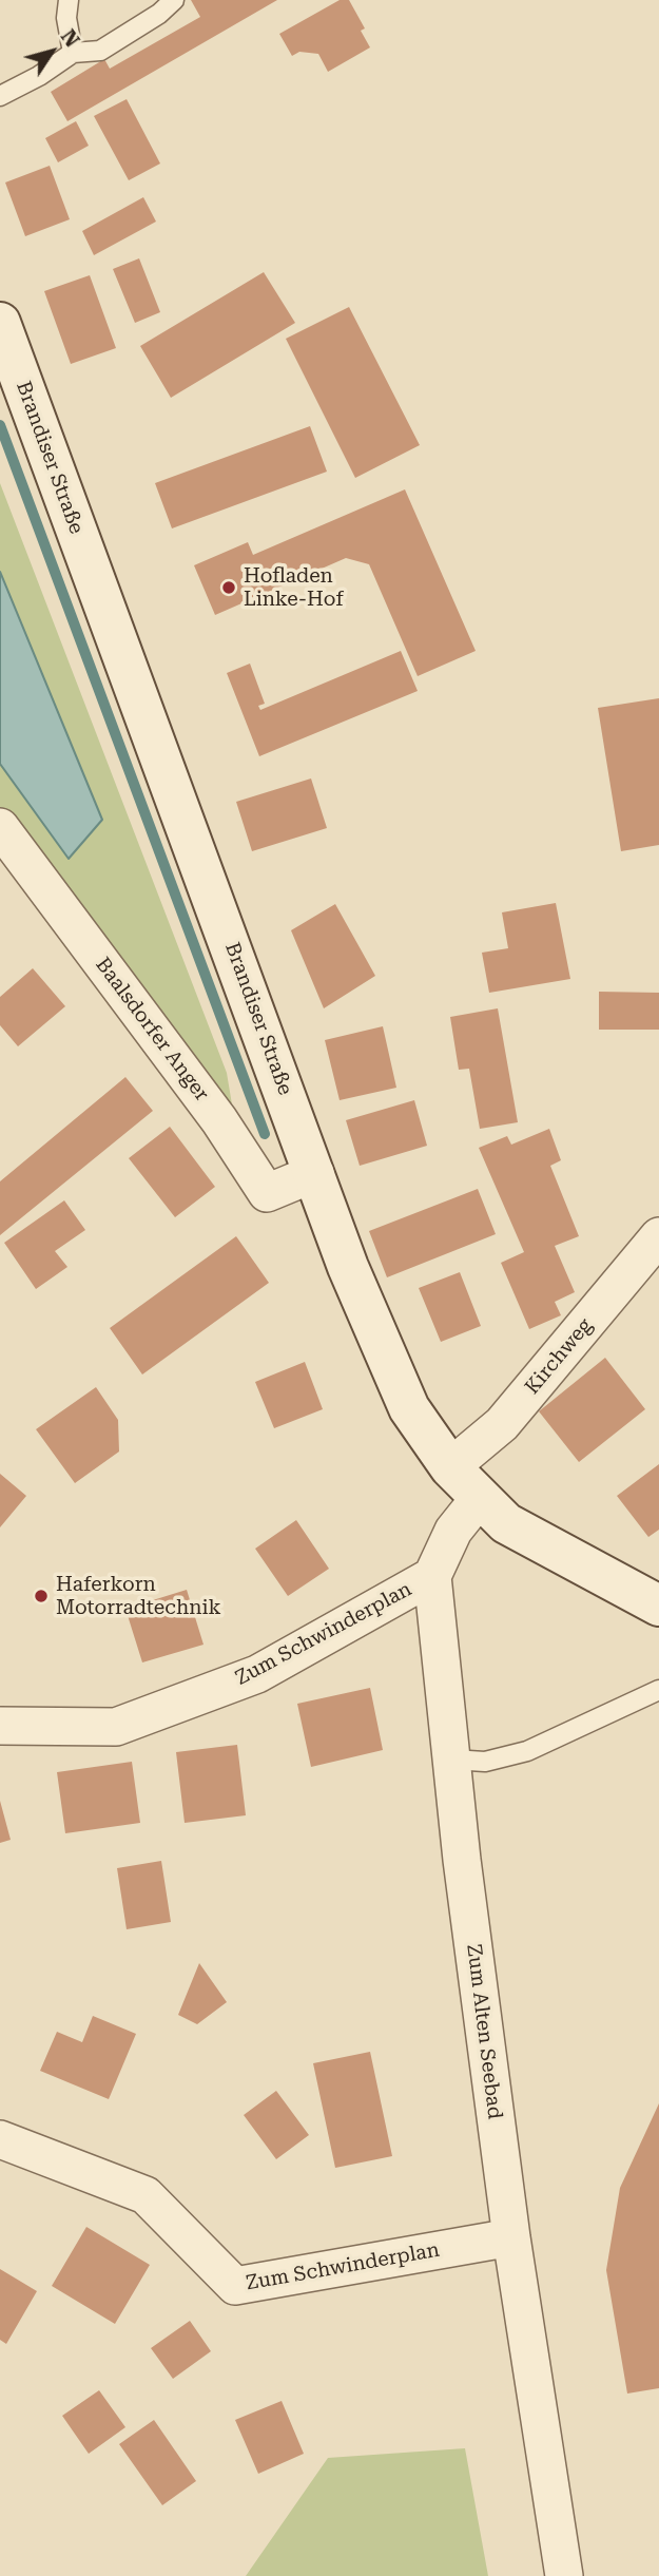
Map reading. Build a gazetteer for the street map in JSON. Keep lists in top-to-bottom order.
{
  "streets": {
    "street": [
      "Brandiser Straße",
      "Baalsdorfer Anger",
      "Kirchweg",
      "Zum Schwinderplan",
      "Zum Alten Seebad"
    ]
  },
  "crossings": [
    ["Brandiser Straße", "Baalsdorfer Anger"],
    ["Brandiser Straße", "Kirchweg"],
    ["Zum Schwinderplan", "Zum Alten Seebad"]
  ],
  "places": ["Hofladen Linke-Hof", "Haferkorn Motorradtechnik"],
  "north": "top right"
}
